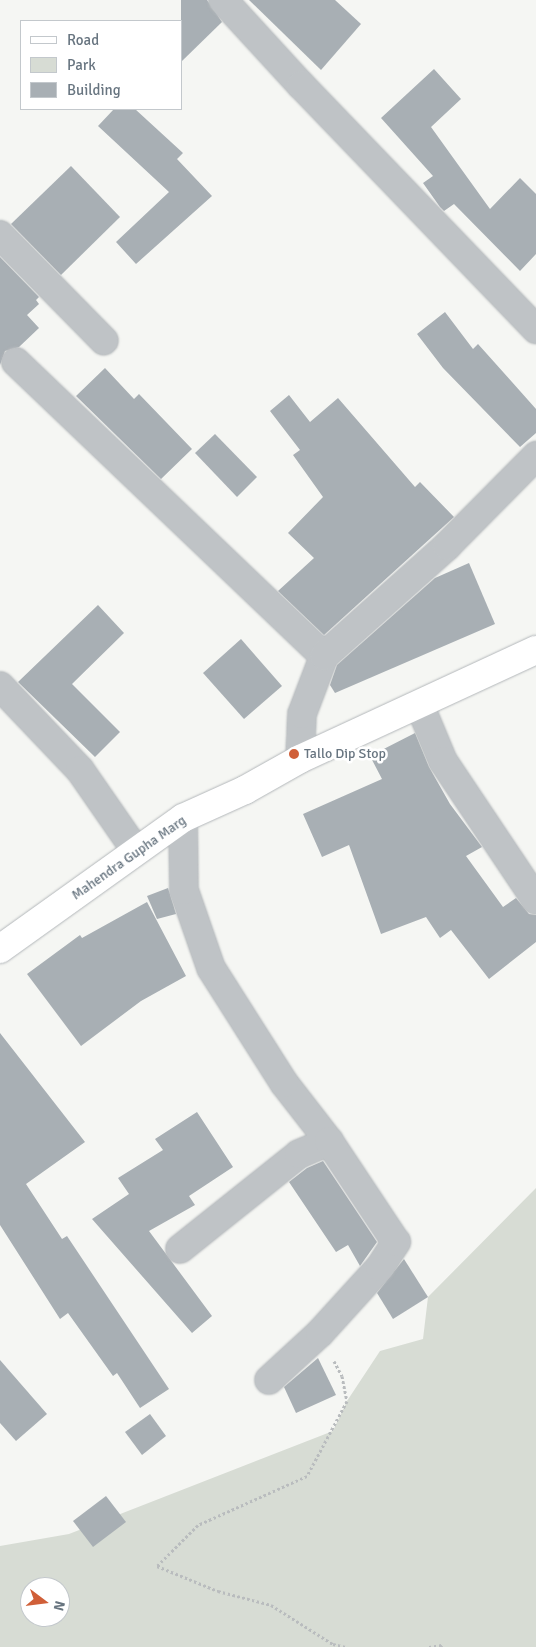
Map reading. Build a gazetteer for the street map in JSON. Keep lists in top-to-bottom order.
{
  "streets": {
    "main road": ["Mahendra Gupha Marg"]
  },
  "places": ["Tallo Dip Stop"],
  "legend": ["Road", "Park", "Building"],
  "north": "right"
}
